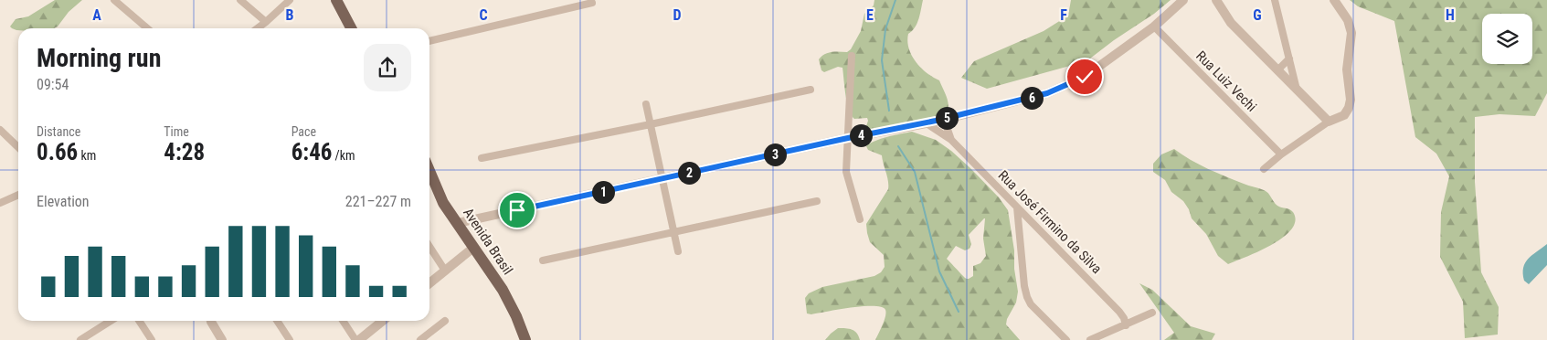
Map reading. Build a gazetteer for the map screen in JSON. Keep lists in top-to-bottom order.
{
  "streets": {
    "main road": ["Avenida Brasil"],
    "street": ["Rua Luiz Vechi", "Rua José Firmino da Silva"]
  },
  "page": {
    "heading": ["Morning run", "09:54"],
    "pins": [
      "6",
      "5",
      "4",
      "3",
      "2",
      "1"
    ],
    "stats": [
      ["Distance", "0.66 km"],
      ["Time", "4:28"],
      ["Pace", "6:46 /km"]
    ],
    "chart": ["Elevation", "221–227 m"]
  },
  "grid": {
    "columns": [
      "A",
      "B",
      "C",
      "D",
      "E",
      "F",
      "G",
      "H"
    ]
  }
}
